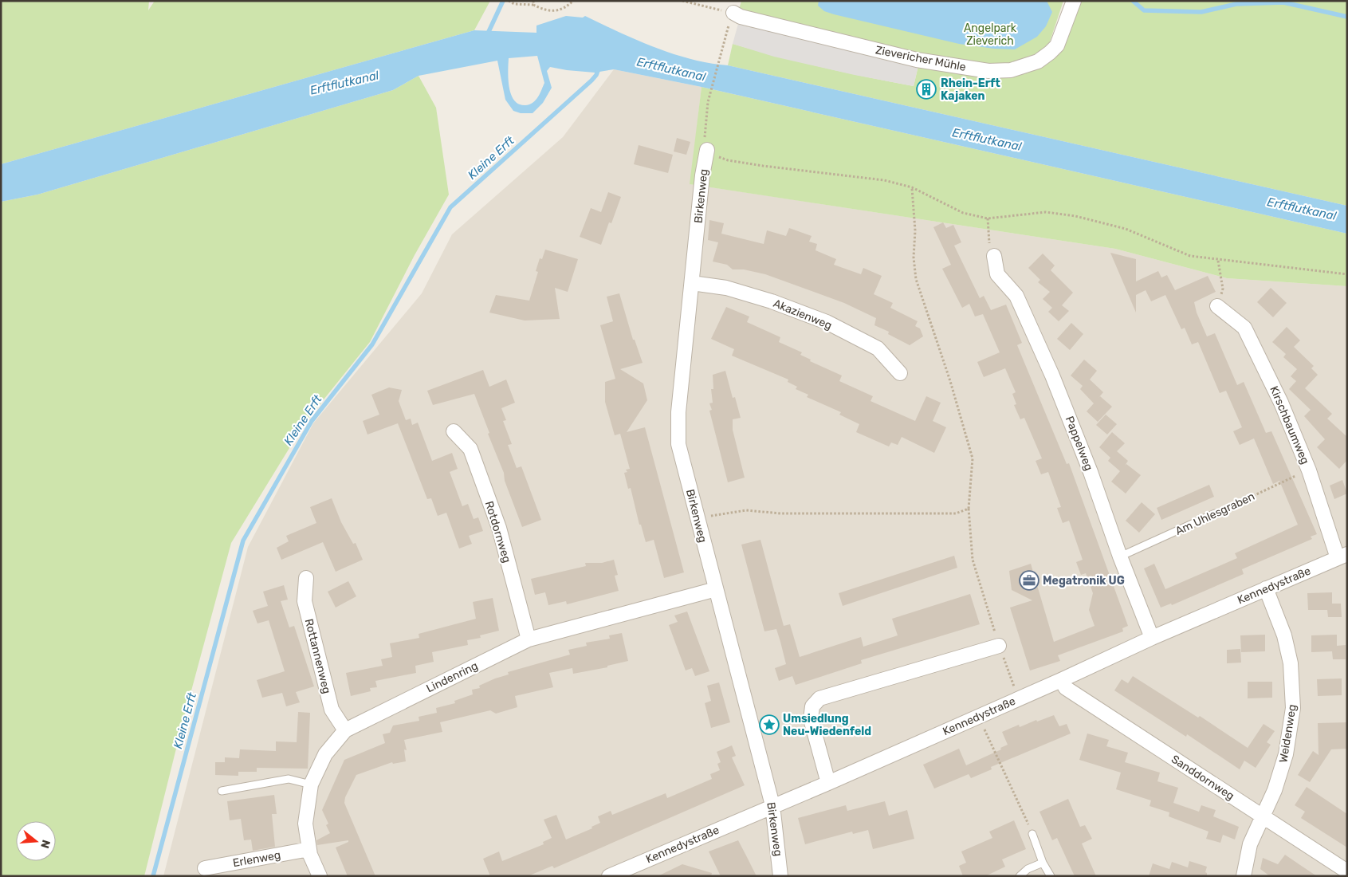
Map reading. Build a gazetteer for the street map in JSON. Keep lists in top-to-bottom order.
{
  "streets": {
    "street": [
      "Zievericher Mühle",
      "Birkenweg",
      "Akazienweg",
      "Kirschbaumweg",
      "Pappelweg",
      "Rotdornweg",
      "Kennedystraße",
      "Rottannenweg",
      "Lindenring",
      "Weidenweg",
      "Sanddornweg",
      "Erlenweg"
    ],
    "lane": ["Am Uhlesgraben"]
  },
  "crossings": [
    ["Birkenweg", "Akazienweg"],
    ["Birkenweg", "Kennedystraße"],
    ["Birkenweg", "Lindenring"],
    ["Kirschbaumweg", "Am Uhlesgraben"],
    ["Kirschbaumweg", "Kennedystraße"],
    ["Pappelweg", "Am Uhlesgraben"],
    ["Pappelweg", "Kennedystraße"],
    ["Rotdornweg", "Lindenring"],
    ["Kennedystraße", "Weidenweg"],
    ["Kennedystraße", "Sanddornweg"],
    ["Rottannenweg", "Lindenring"],
    ["Lindenring", "Erlenweg"],
    ["Weidenweg", "Sanddornweg"]
  ],
  "water": ["Erftflutkanal", "Kleine Erft"],
  "parks": ["Angelpark Zieverich"],
  "places": {
    "building": ["Rhein-Erft Kajaken"],
    "office": ["Megatronik UG"],
    "place": ["Umsiedlung Neu-Wiedenfeld"]
  },
  "north": "right"
}
